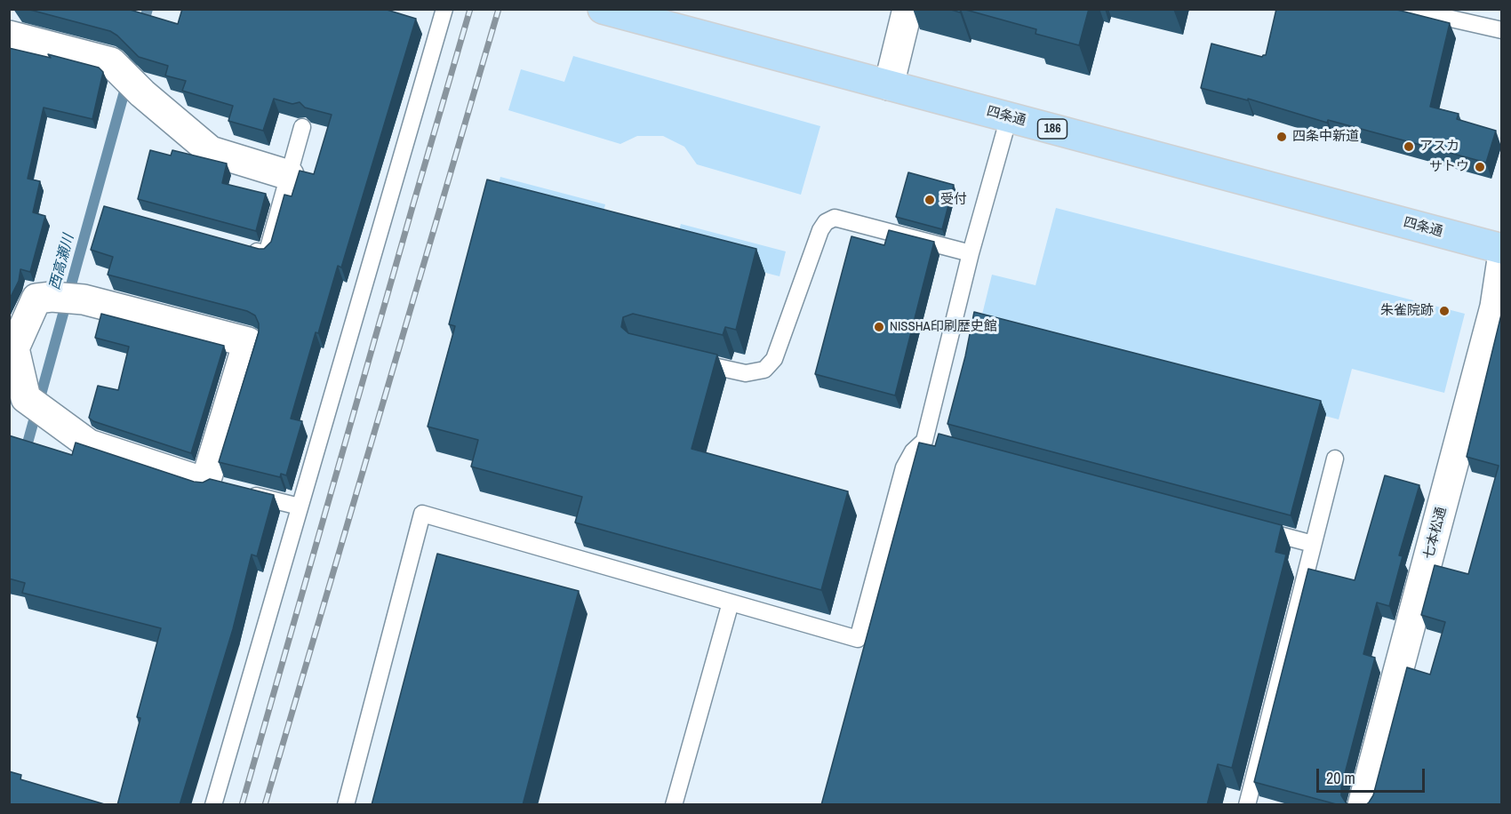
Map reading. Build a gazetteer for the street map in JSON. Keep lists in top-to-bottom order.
{
  "streets": {
    "main road": ["四条通", "186"],
    "street": ["七本松通"]
  },
  "water": ["西高瀬川"],
  "places": [
    "四条中新道",
    "アスカ",
    "サトウ",
    "受付",
    "朱雀院跡",
    "NISSHA印刷歴史館"
  ],
  "scale_bar": "20 m"
}
